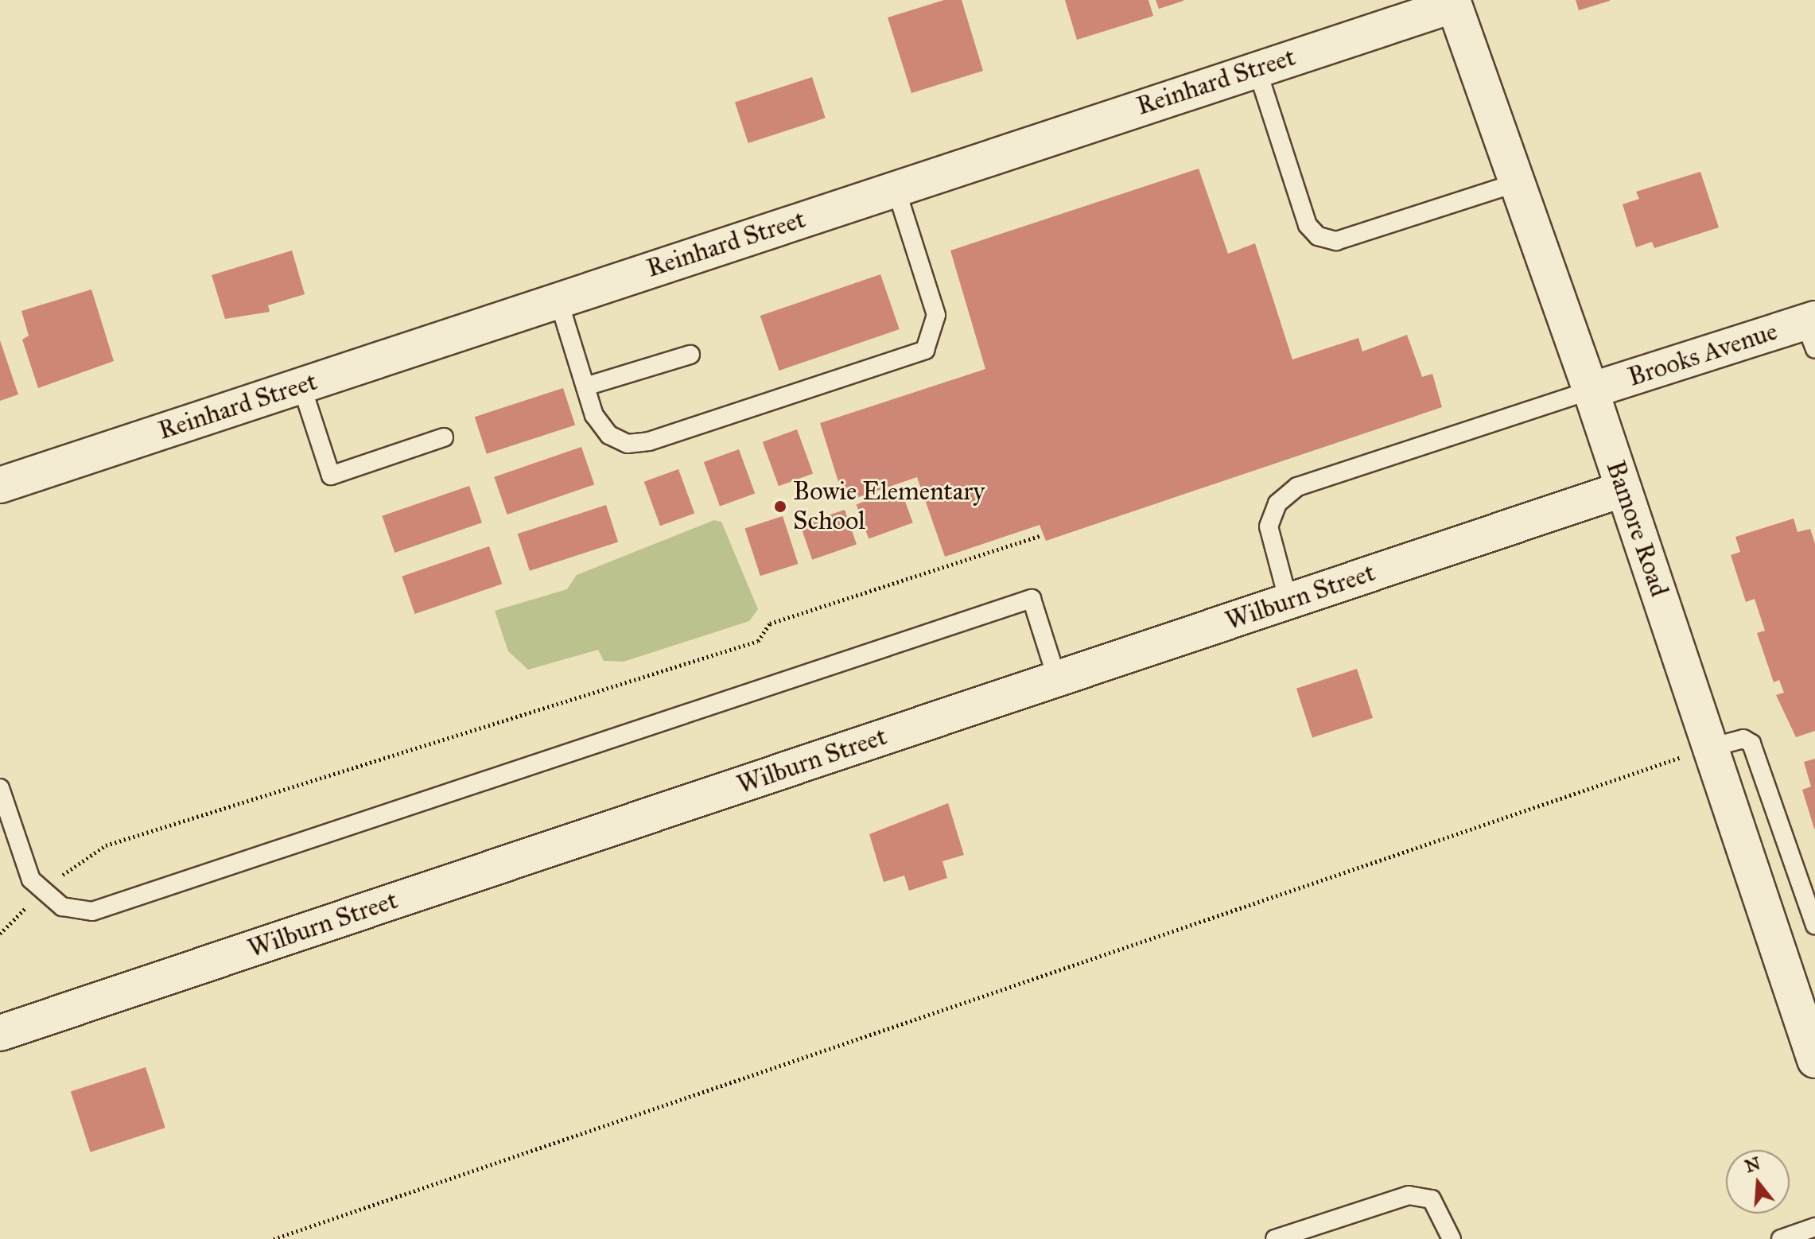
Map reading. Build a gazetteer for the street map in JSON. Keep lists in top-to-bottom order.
{
  "streets": {
    "street": [
      "Reinhard Street",
      "Brooks Avenue",
      "Bamore Road",
      "Wilburn Street"
    ]
  },
  "crossings": [
    ["Reinhard Street", "Bamore Road"],
    ["Brooks Avenue", "Bamore Road"],
    ["Bamore Road", "Wilburn Street"]
  ],
  "places": ["Bowie Elementary School"],
  "north": "top"
}
